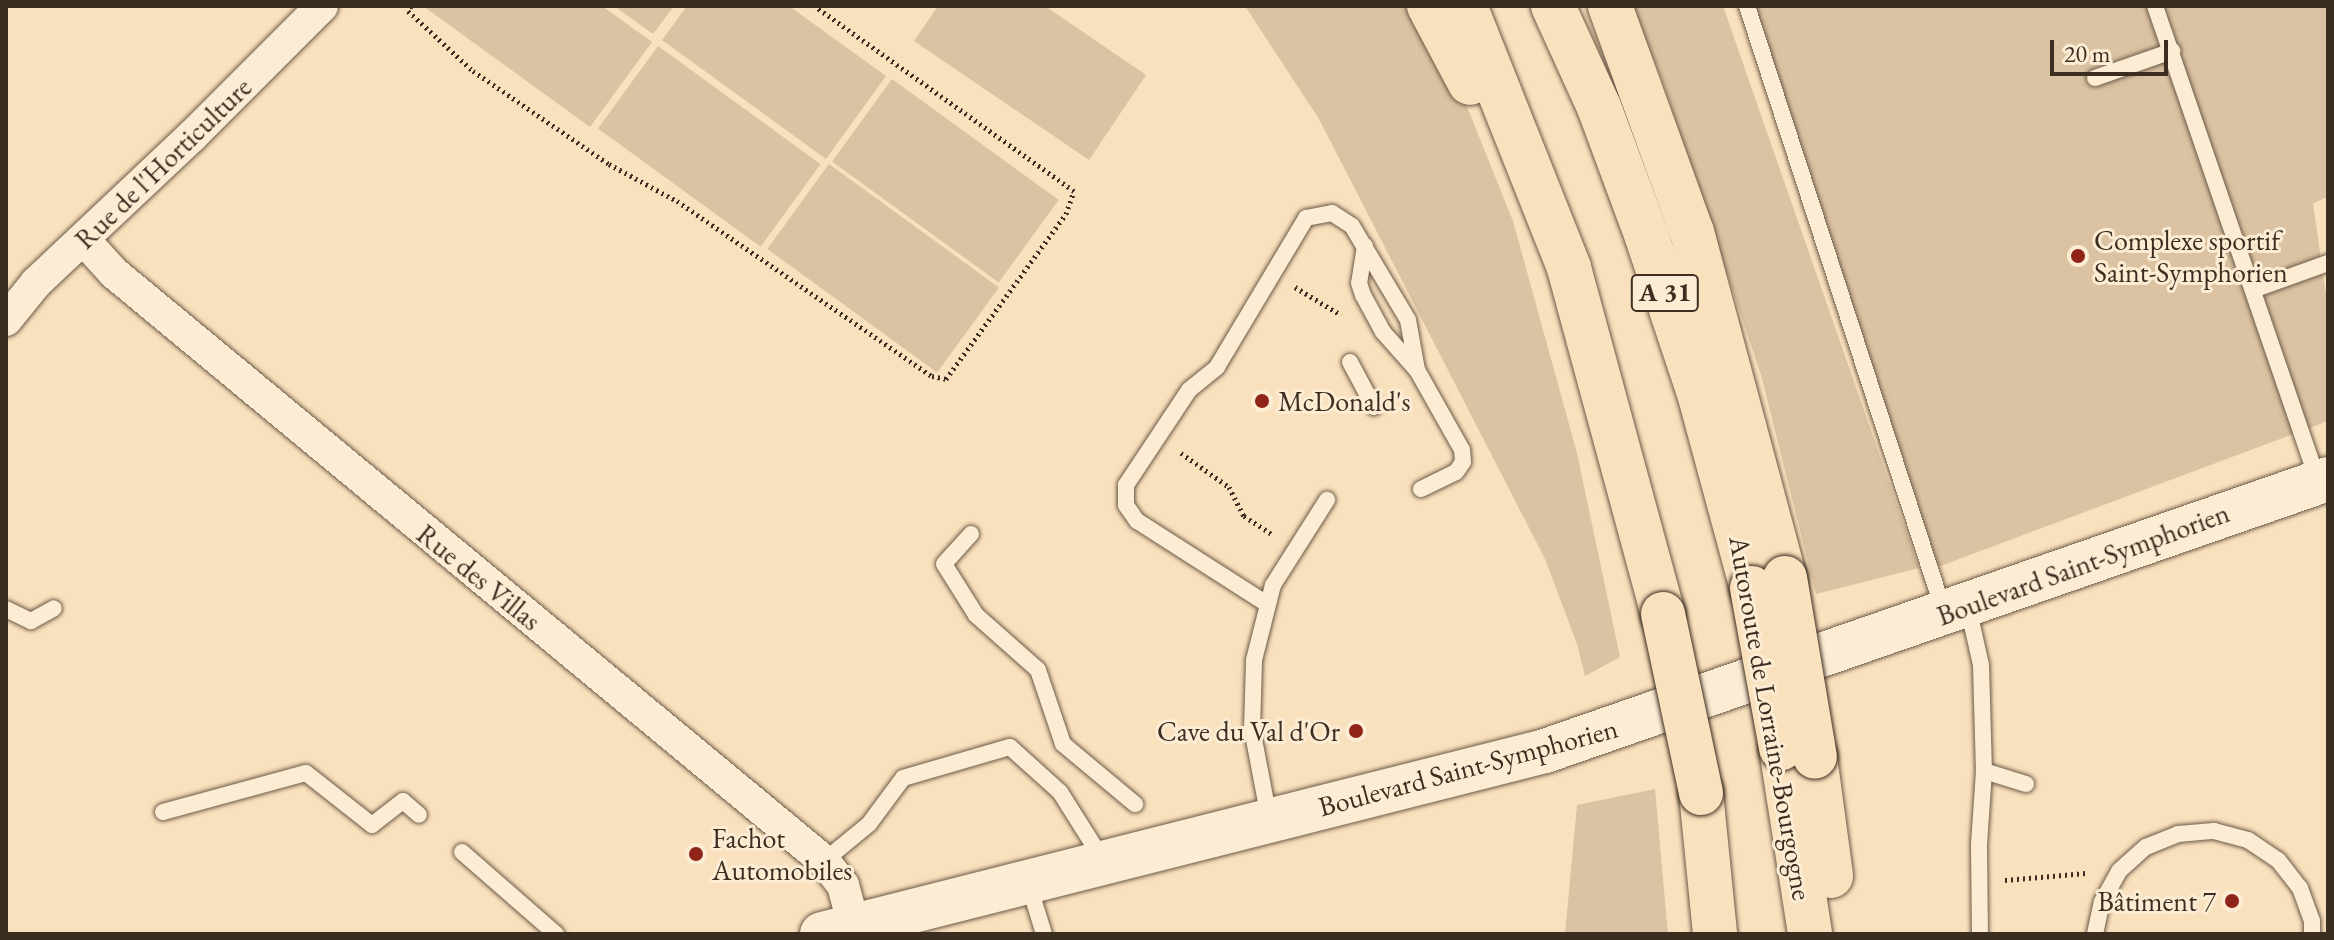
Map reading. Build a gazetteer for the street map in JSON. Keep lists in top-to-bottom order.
{
  "streets": {
    "highway": ["A 31", "Autoroute de Lorraine-Bourgogne"],
    "main road": ["Boulevard Saint-Symphorien"],
    "street": ["Rue de l'Horticulture", "Rue des Villas"]
  },
  "crossings": [
    ["Rue de l'Horticulture", "Rue des Villas"],
    ["Boulevard Saint-Symphorien", "Rue des Villas"]
  ],
  "places": [
    "Complexe sportif Saint-Symphorien",
    "McDonald's",
    "Cave du Val d'Or",
    "Fachot Automobiles",
    "Bâtiment 7"
  ],
  "scale_bar": "20 m"
}
